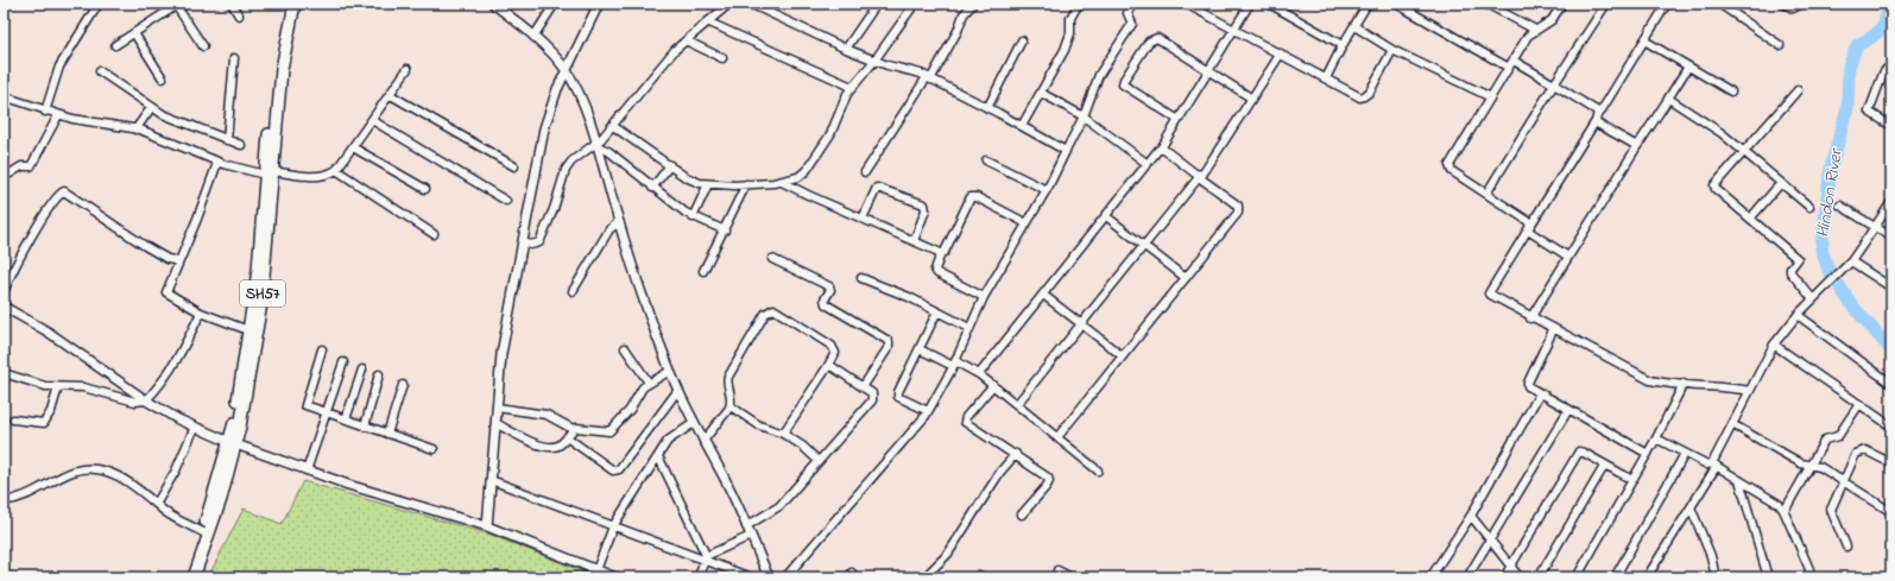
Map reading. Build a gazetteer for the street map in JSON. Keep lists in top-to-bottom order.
{
  "streets": {
    "main road": ["SH57"]
  },
  "water": ["Hindon River"]
}
